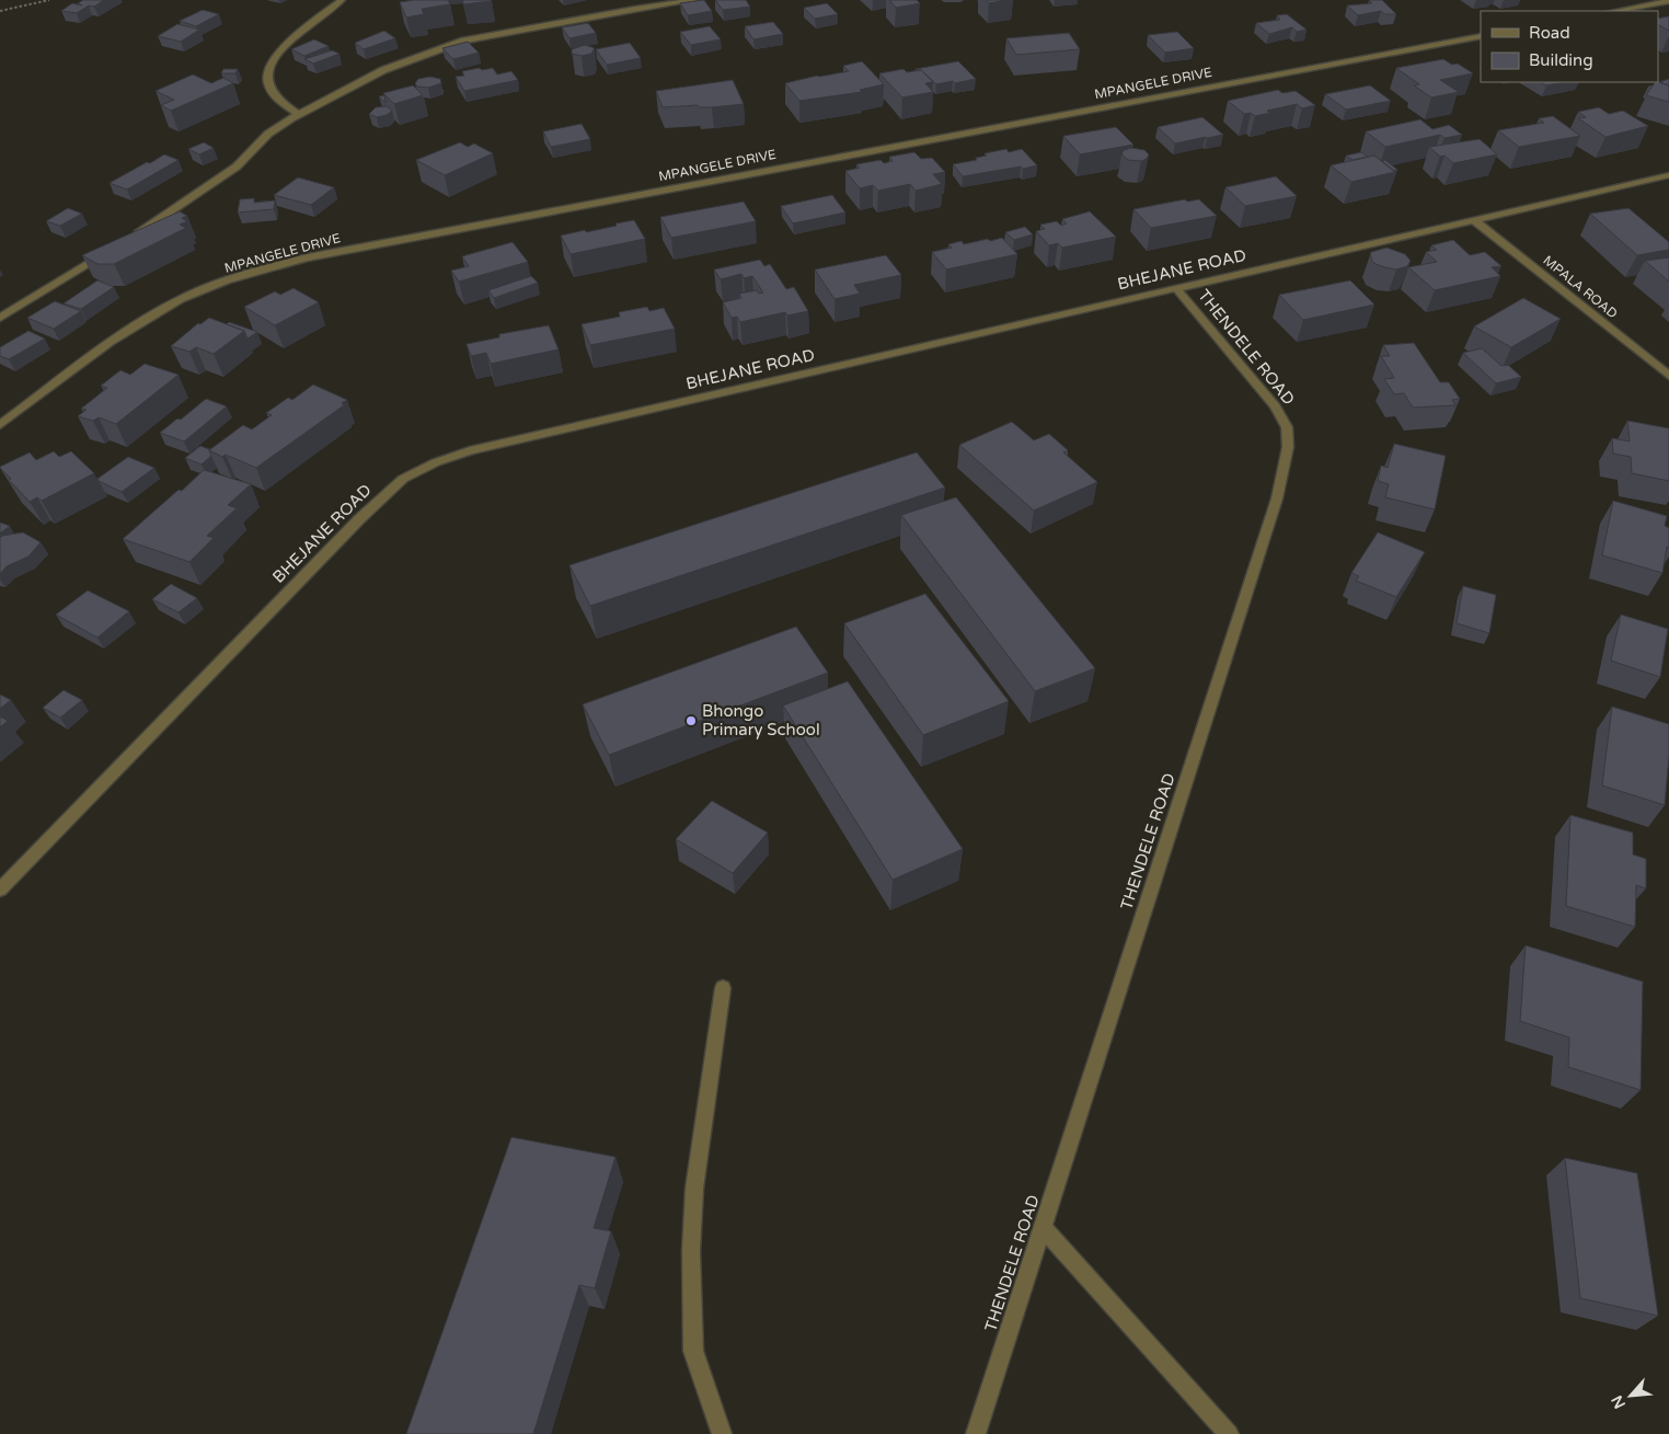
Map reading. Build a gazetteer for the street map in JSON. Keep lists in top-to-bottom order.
{
  "streets": {
    "street": [
      "MPANGELE DRIVE",
      "BHEJANE ROAD",
      "MPALA ROAD",
      "THENDELE ROAD"
    ]
  },
  "crossings": [
    ["BHEJANE ROAD", "MPALA ROAD"],
    ["BHEJANE ROAD", "THENDELE ROAD"]
  ],
  "places": ["Bhongo Primary School"],
  "legend": ["Road", "Building"],
  "north": "bottom left"
}
